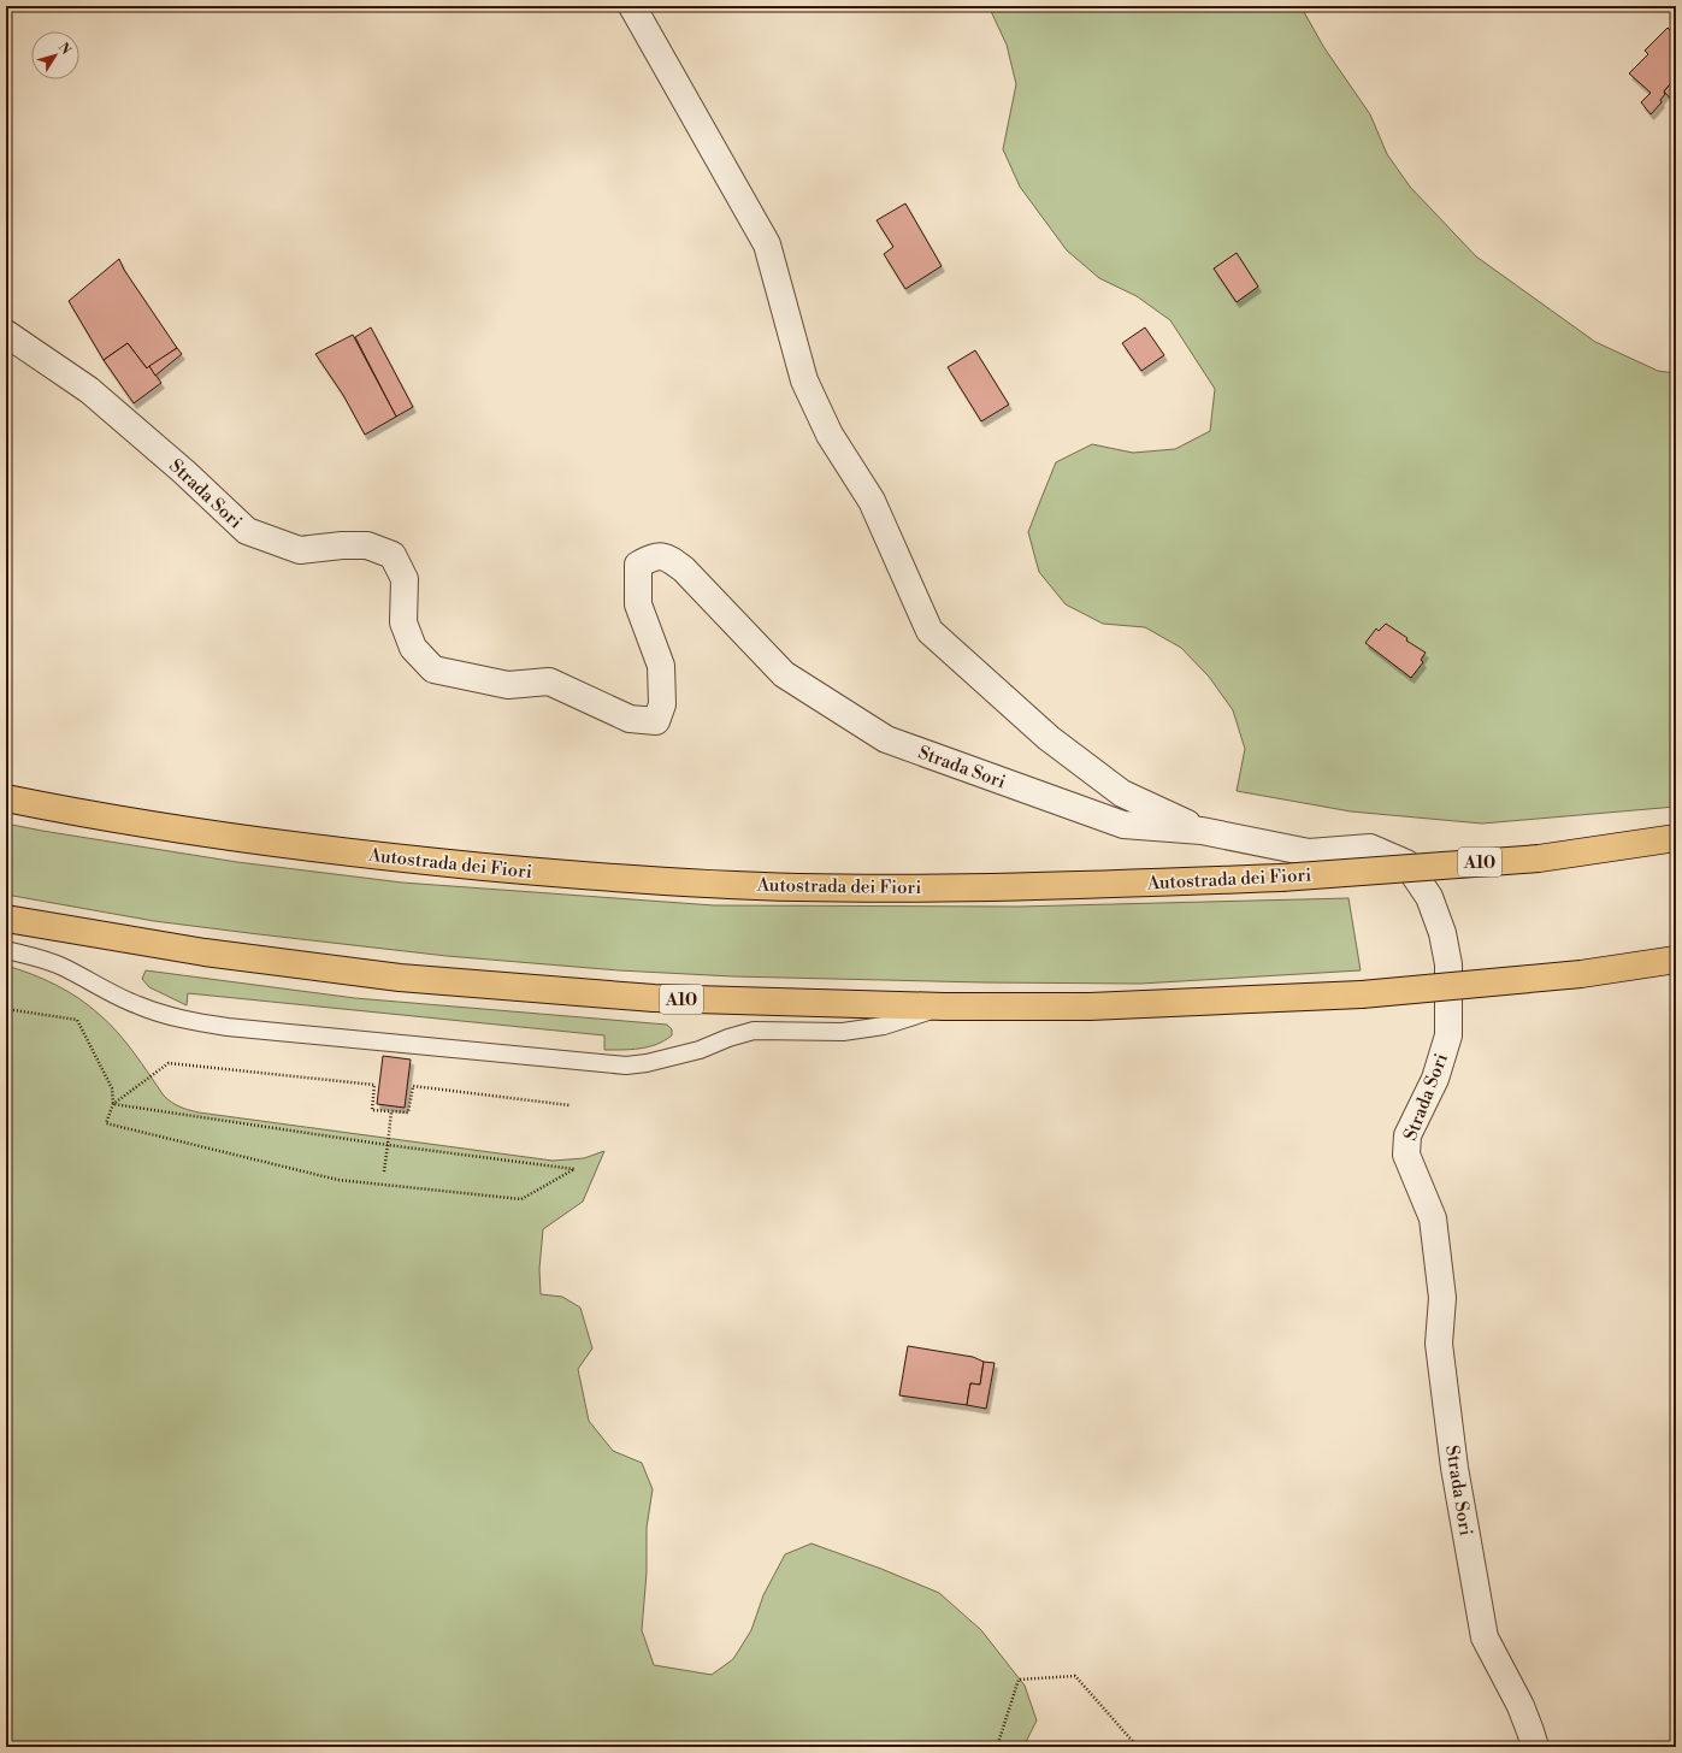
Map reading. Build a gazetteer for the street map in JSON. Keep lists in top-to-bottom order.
{
  "streets": {
    "highway": ["A10", "Autostrada dei Fiori"],
    "street": ["Strada Sori"]
  },
  "north": "top right"
}
